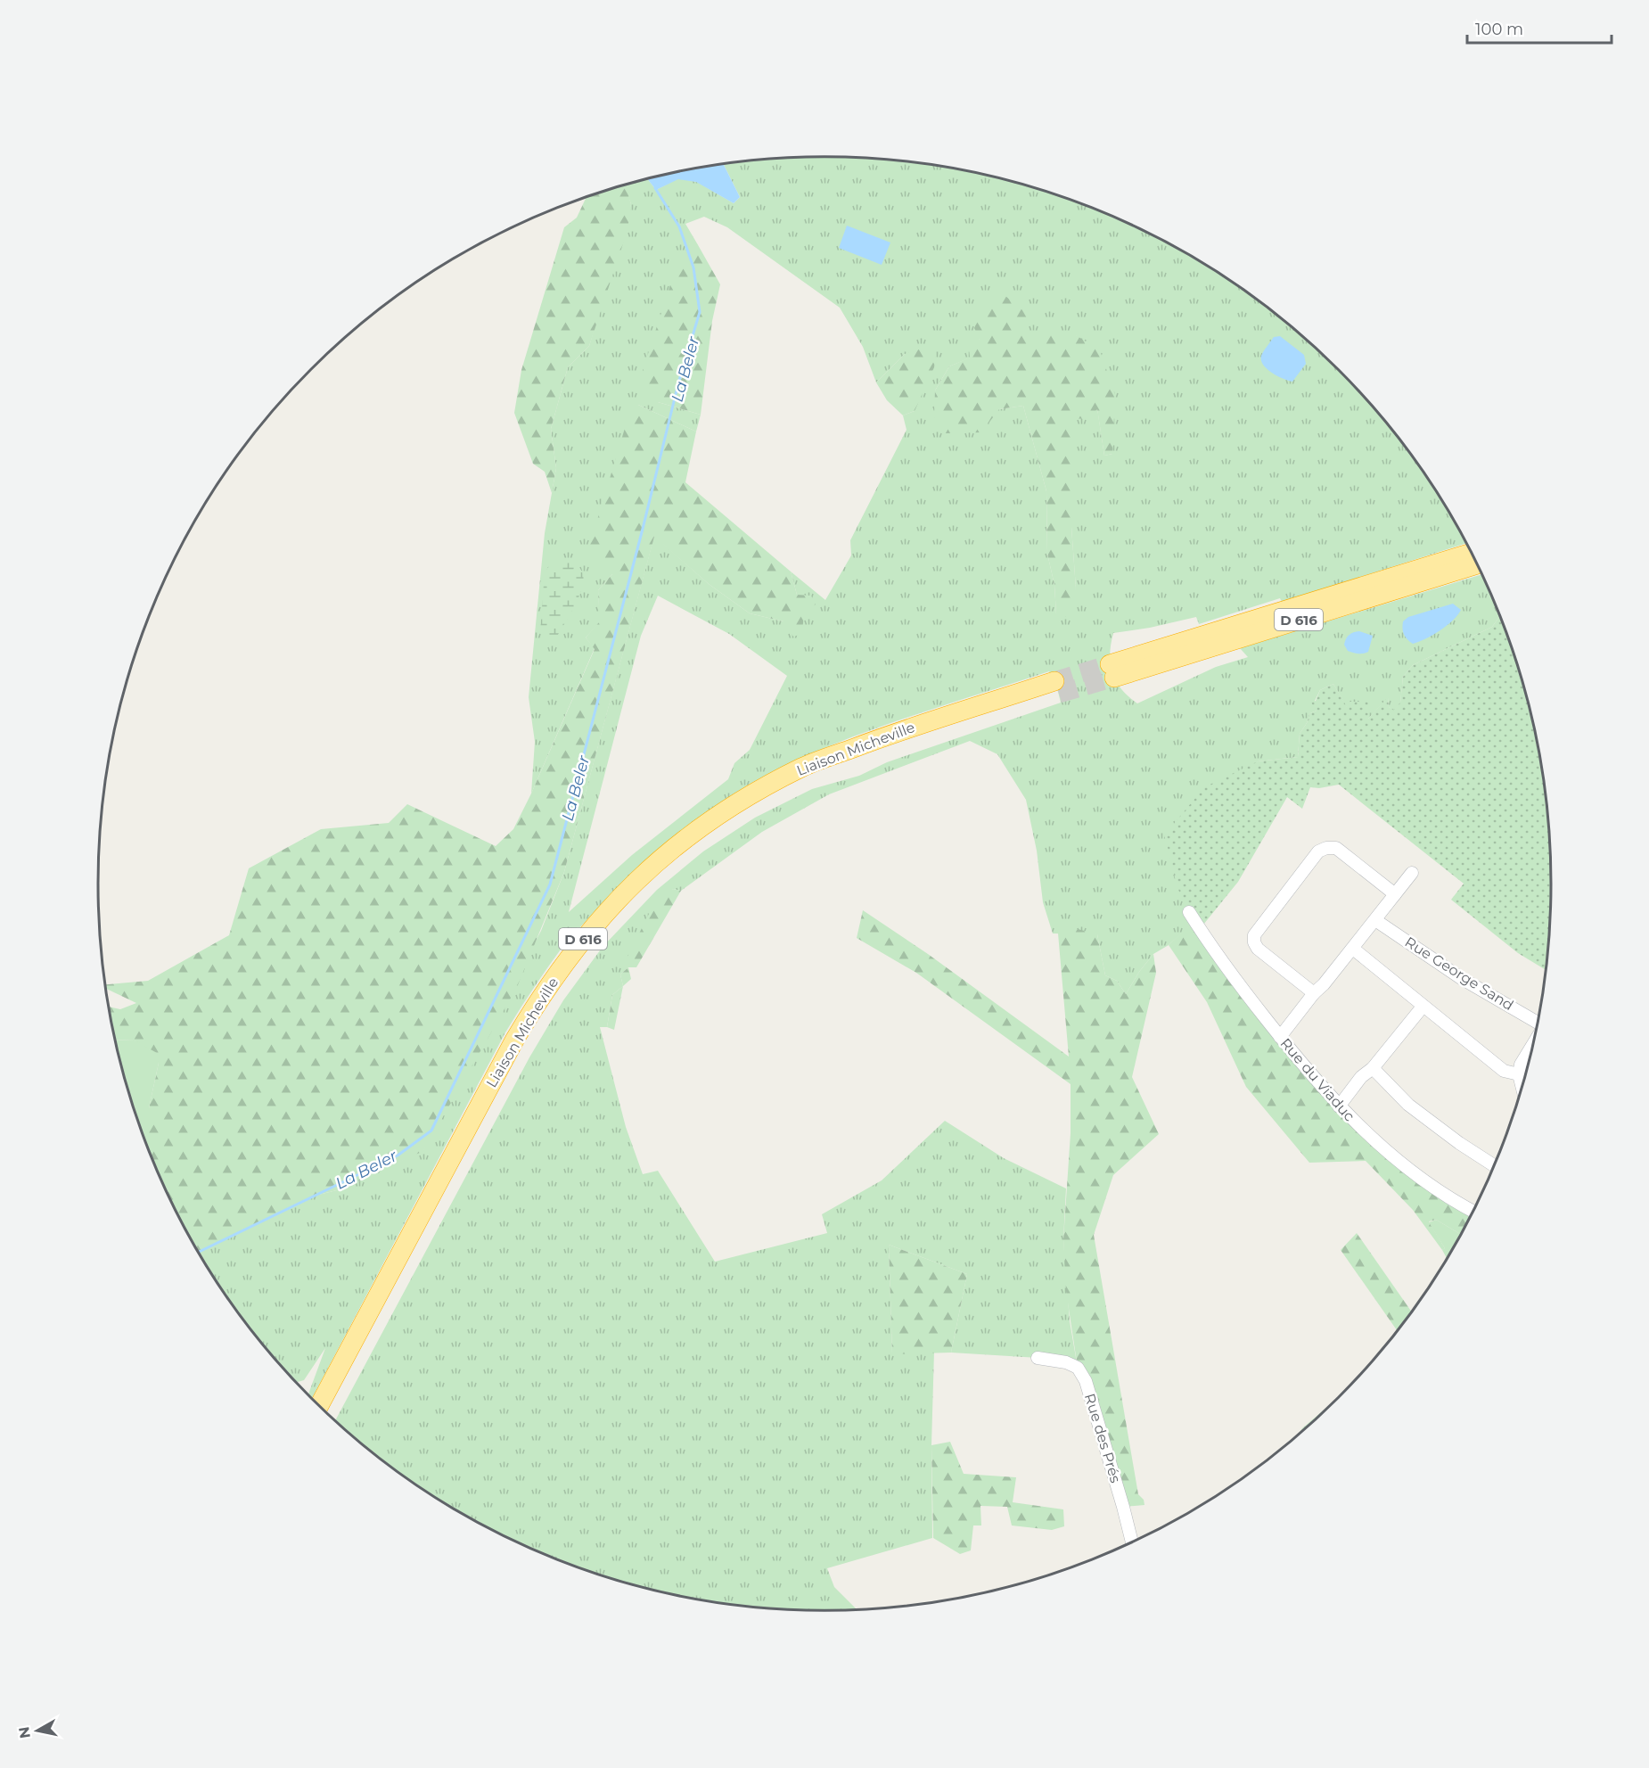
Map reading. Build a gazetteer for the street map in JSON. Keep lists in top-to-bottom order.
{
  "streets": {
    "highway": ["D 616", "Liaison Micheville"],
    "street": ["Rue George Sand", "Rue du Viaduc", "Rue des Prés"]
  },
  "water": ["La Beler"],
  "scale_bar": "100 m",
  "north": "left"
}
